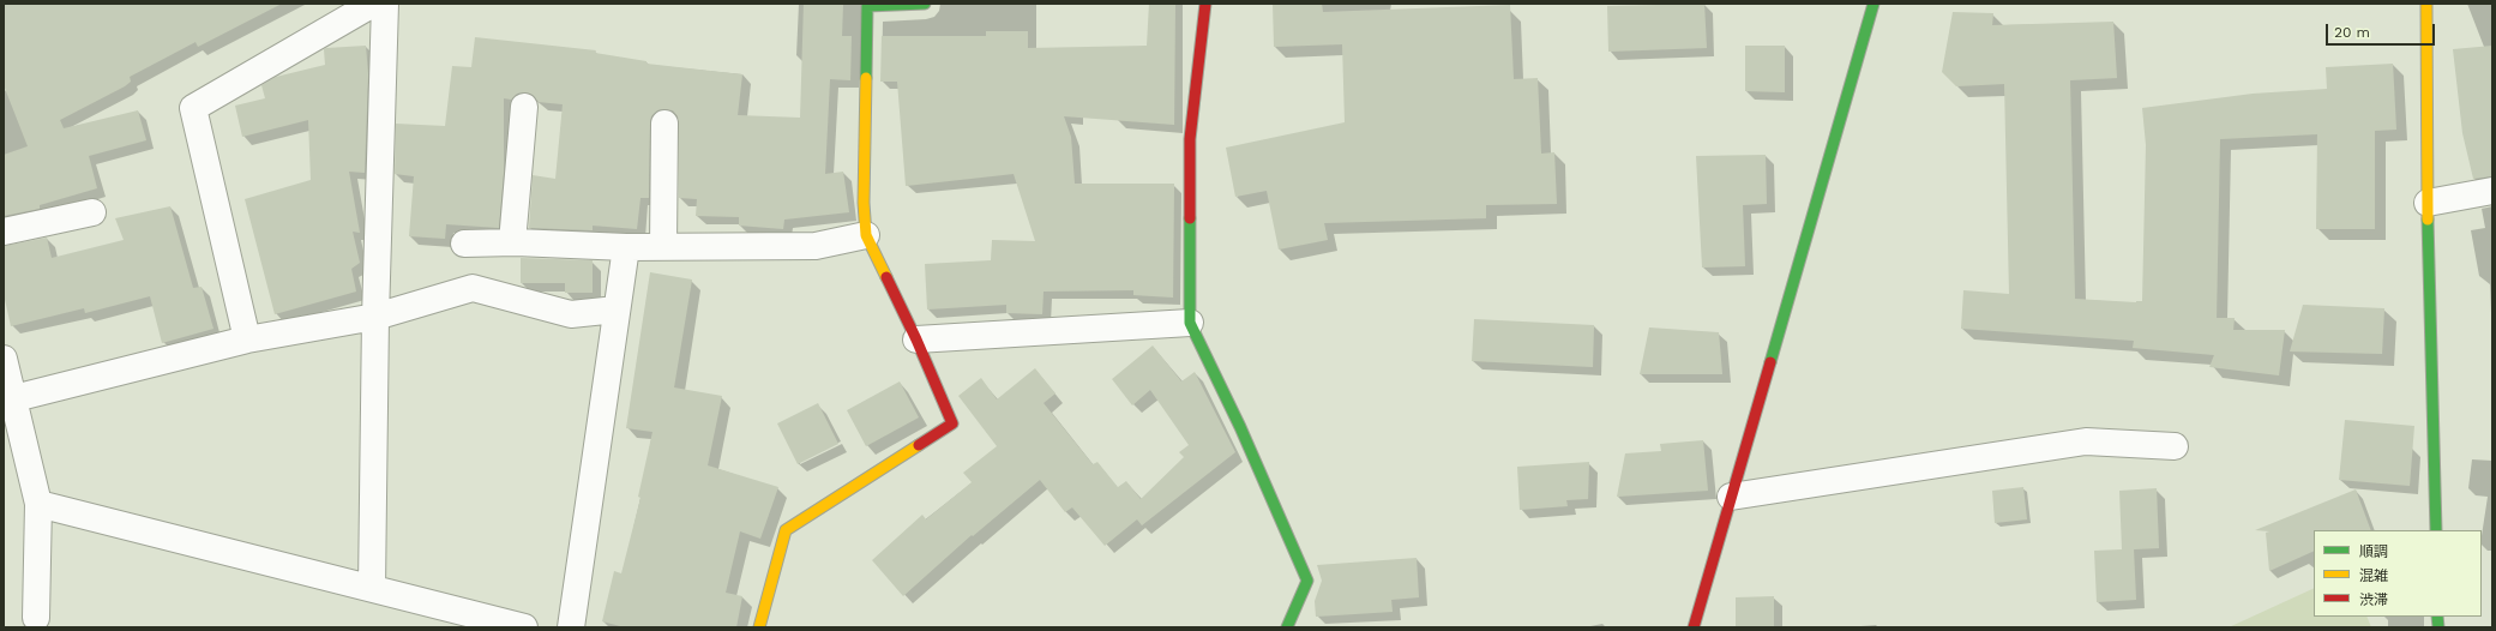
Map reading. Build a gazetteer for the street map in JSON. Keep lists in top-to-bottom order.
{
  "legend": ["順調", "混雑", "渋滞"],
  "scale_bar": "20 m"
}
